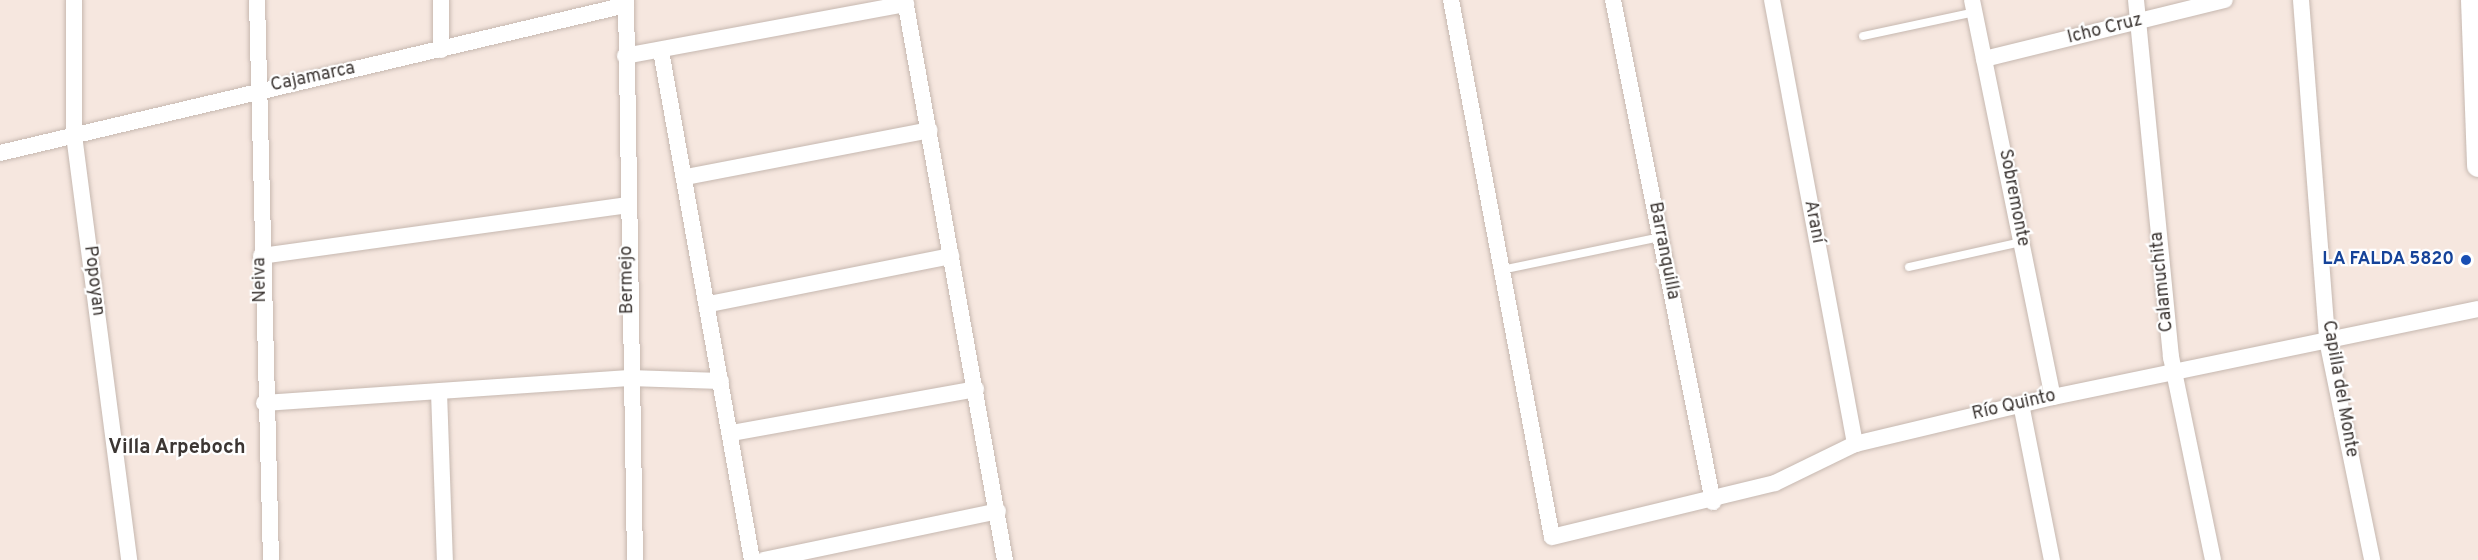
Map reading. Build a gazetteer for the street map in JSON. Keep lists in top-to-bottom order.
{
  "streets": {
    "street": [
      "Icho Cruz",
      "Cajamarca",
      "Sobremonte",
      "Araní",
      "Barranquilla",
      "Neiva",
      "Bermejo",
      "Popoyan",
      "Calamuchita",
      "Capilla del Monte",
      "Río Quinto"
    ]
  },
  "crossings": [
    ["Icho Cruz", "Sobremonte"],
    ["Icho Cruz", "Calamuchita"],
    ["Cajamarca", "Neiva"],
    ["Cajamarca", "Bermejo"],
    ["Cajamarca", "Popoyan"],
    ["Sobremonte", "Río Quinto"],
    ["Araní", "Río Quinto"],
    ["Barranquilla", "Río Quinto"],
    ["Calamuchita", "Río Quinto"],
    ["Capilla del Monte", "Río Quinto"]
  ],
  "districts": ["Villa Arpeboch"],
  "places": ["LA FALDA 5820"]
}
